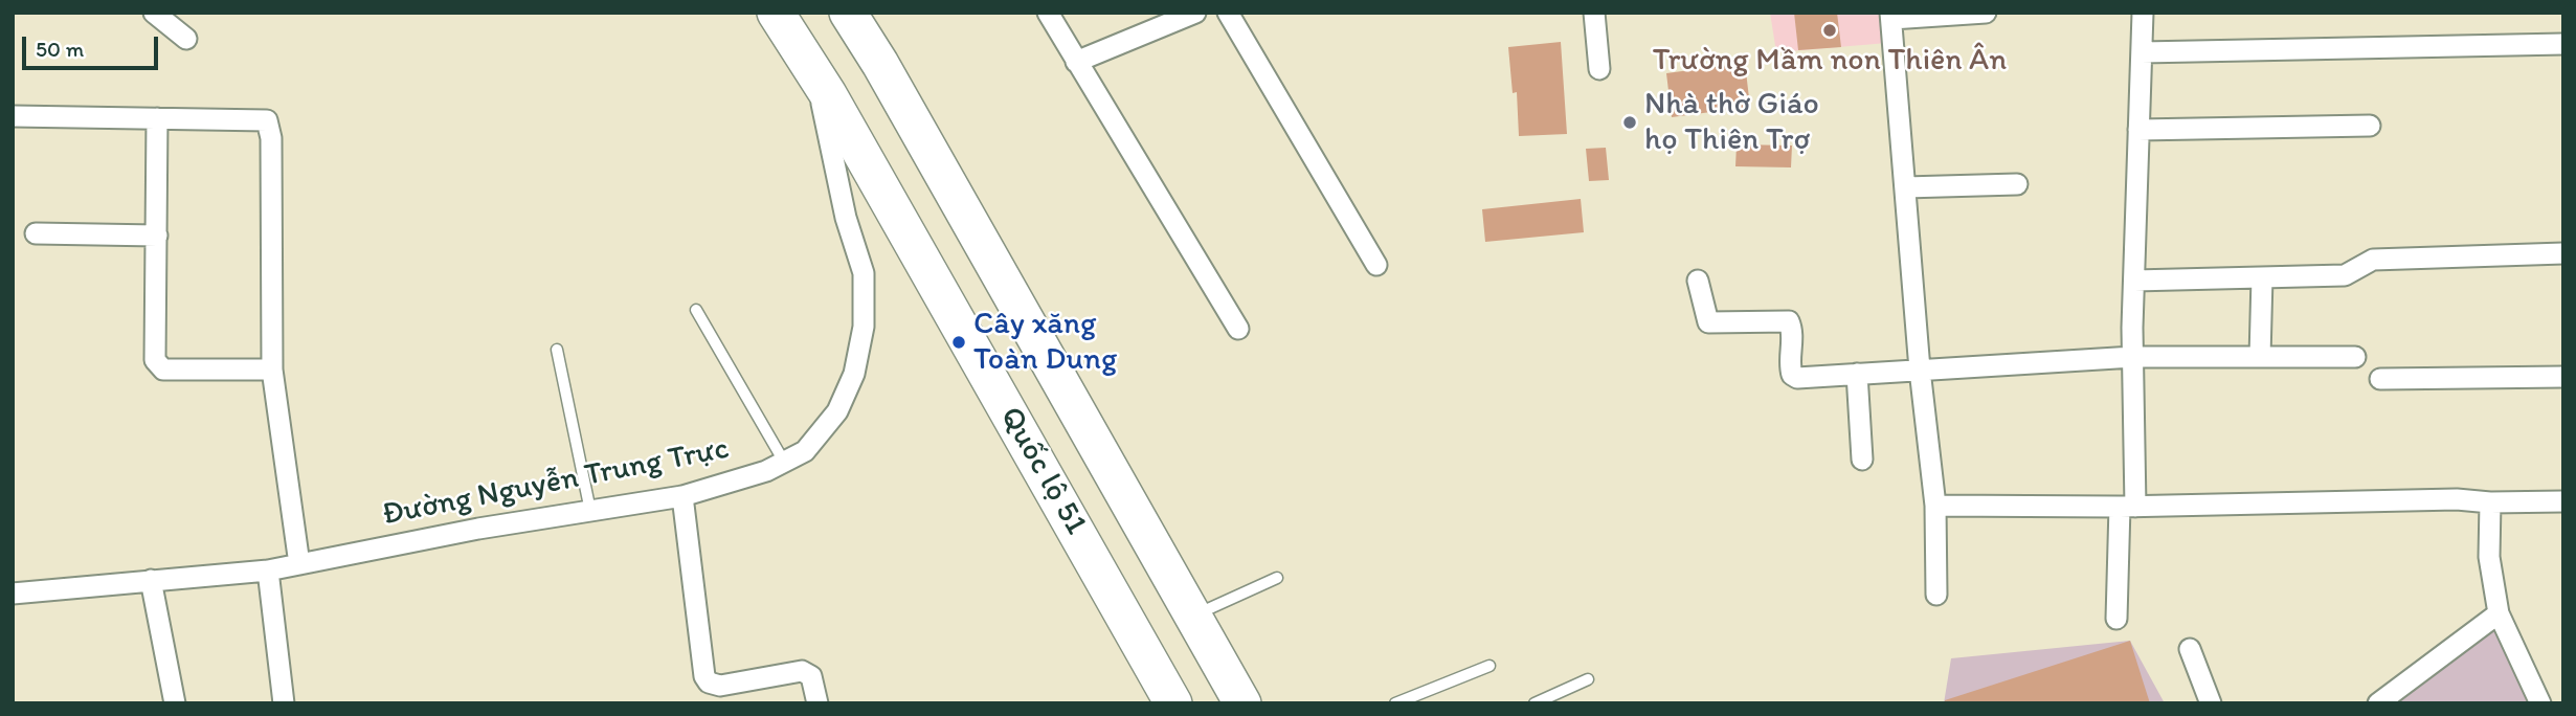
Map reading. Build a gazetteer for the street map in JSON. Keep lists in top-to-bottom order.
{
  "streets": {
    "highway": ["Quốc lộ 51"],
    "street": ["Đường Nguyễn Trung Trực"]
  },
  "crossings": [
    ["Quốc lộ 51", "Đường Nguyễn Trung Trực"]
  ],
  "places": ["Trường Mầm non Thiên Ân", "Nhà thờ Giáo họ Thiên Trợ", "Cây xăng Toàn Dung"],
  "scale_bar": "50 m"
}
